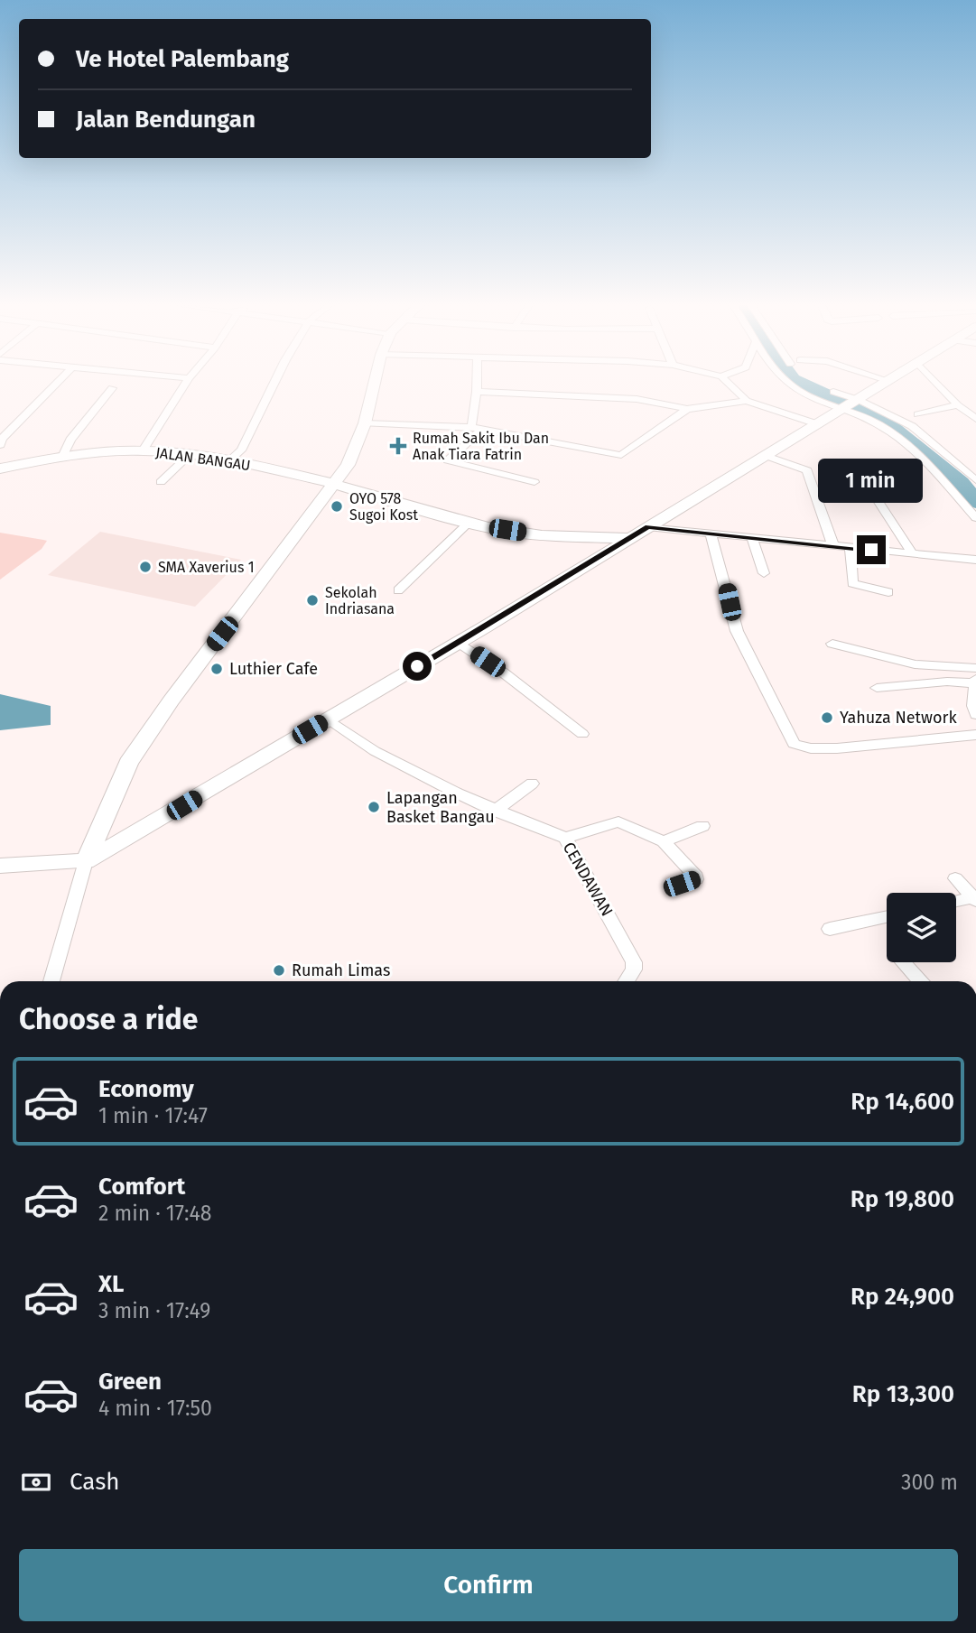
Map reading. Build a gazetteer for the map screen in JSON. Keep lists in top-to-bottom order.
{
  "streets": {
    "street": ["JALAN BANGAU", "CENDAWAN"]
  },
  "places": {
    "health": ["Rumah Sakit Ibu Dan Anak Tiara Fatrin"],
    "other": [
      "OYO 578 Sugoi Kost",
      "SMA Xaverius 1",
      "Sekolah Indriasana",
      "Luthier Cafe",
      "Yahuza Network",
      "Lapangan Basket Bangau",
      "Rumah Limas"
    ]
  },
  "page": {
    "banner": ["Ve Hotel Palembang", "Jalan Bendungan"],
    "bubble": "1 min",
    "heading": "Choose a ride",
    "list": [
      {
        "name": "Economy",
        "note": "1 min · 17:47",
        "value": "Rp 14,600"
      },
      {
        "name": "Comfort",
        "note": "2 min · 17:48",
        "value": "Rp 19,800"
      },
      {
        "name": "XL",
        "note": "3 min · 17:49",
        "value": "Rp 24,900"
      },
      {
        "name": "Green",
        "note": "4 min · 17:50",
        "value": "Rp 13,300"
      }
    ],
    "pay": ["Cash", "300 m"],
    "buttons": "Confirm"
  }
}
